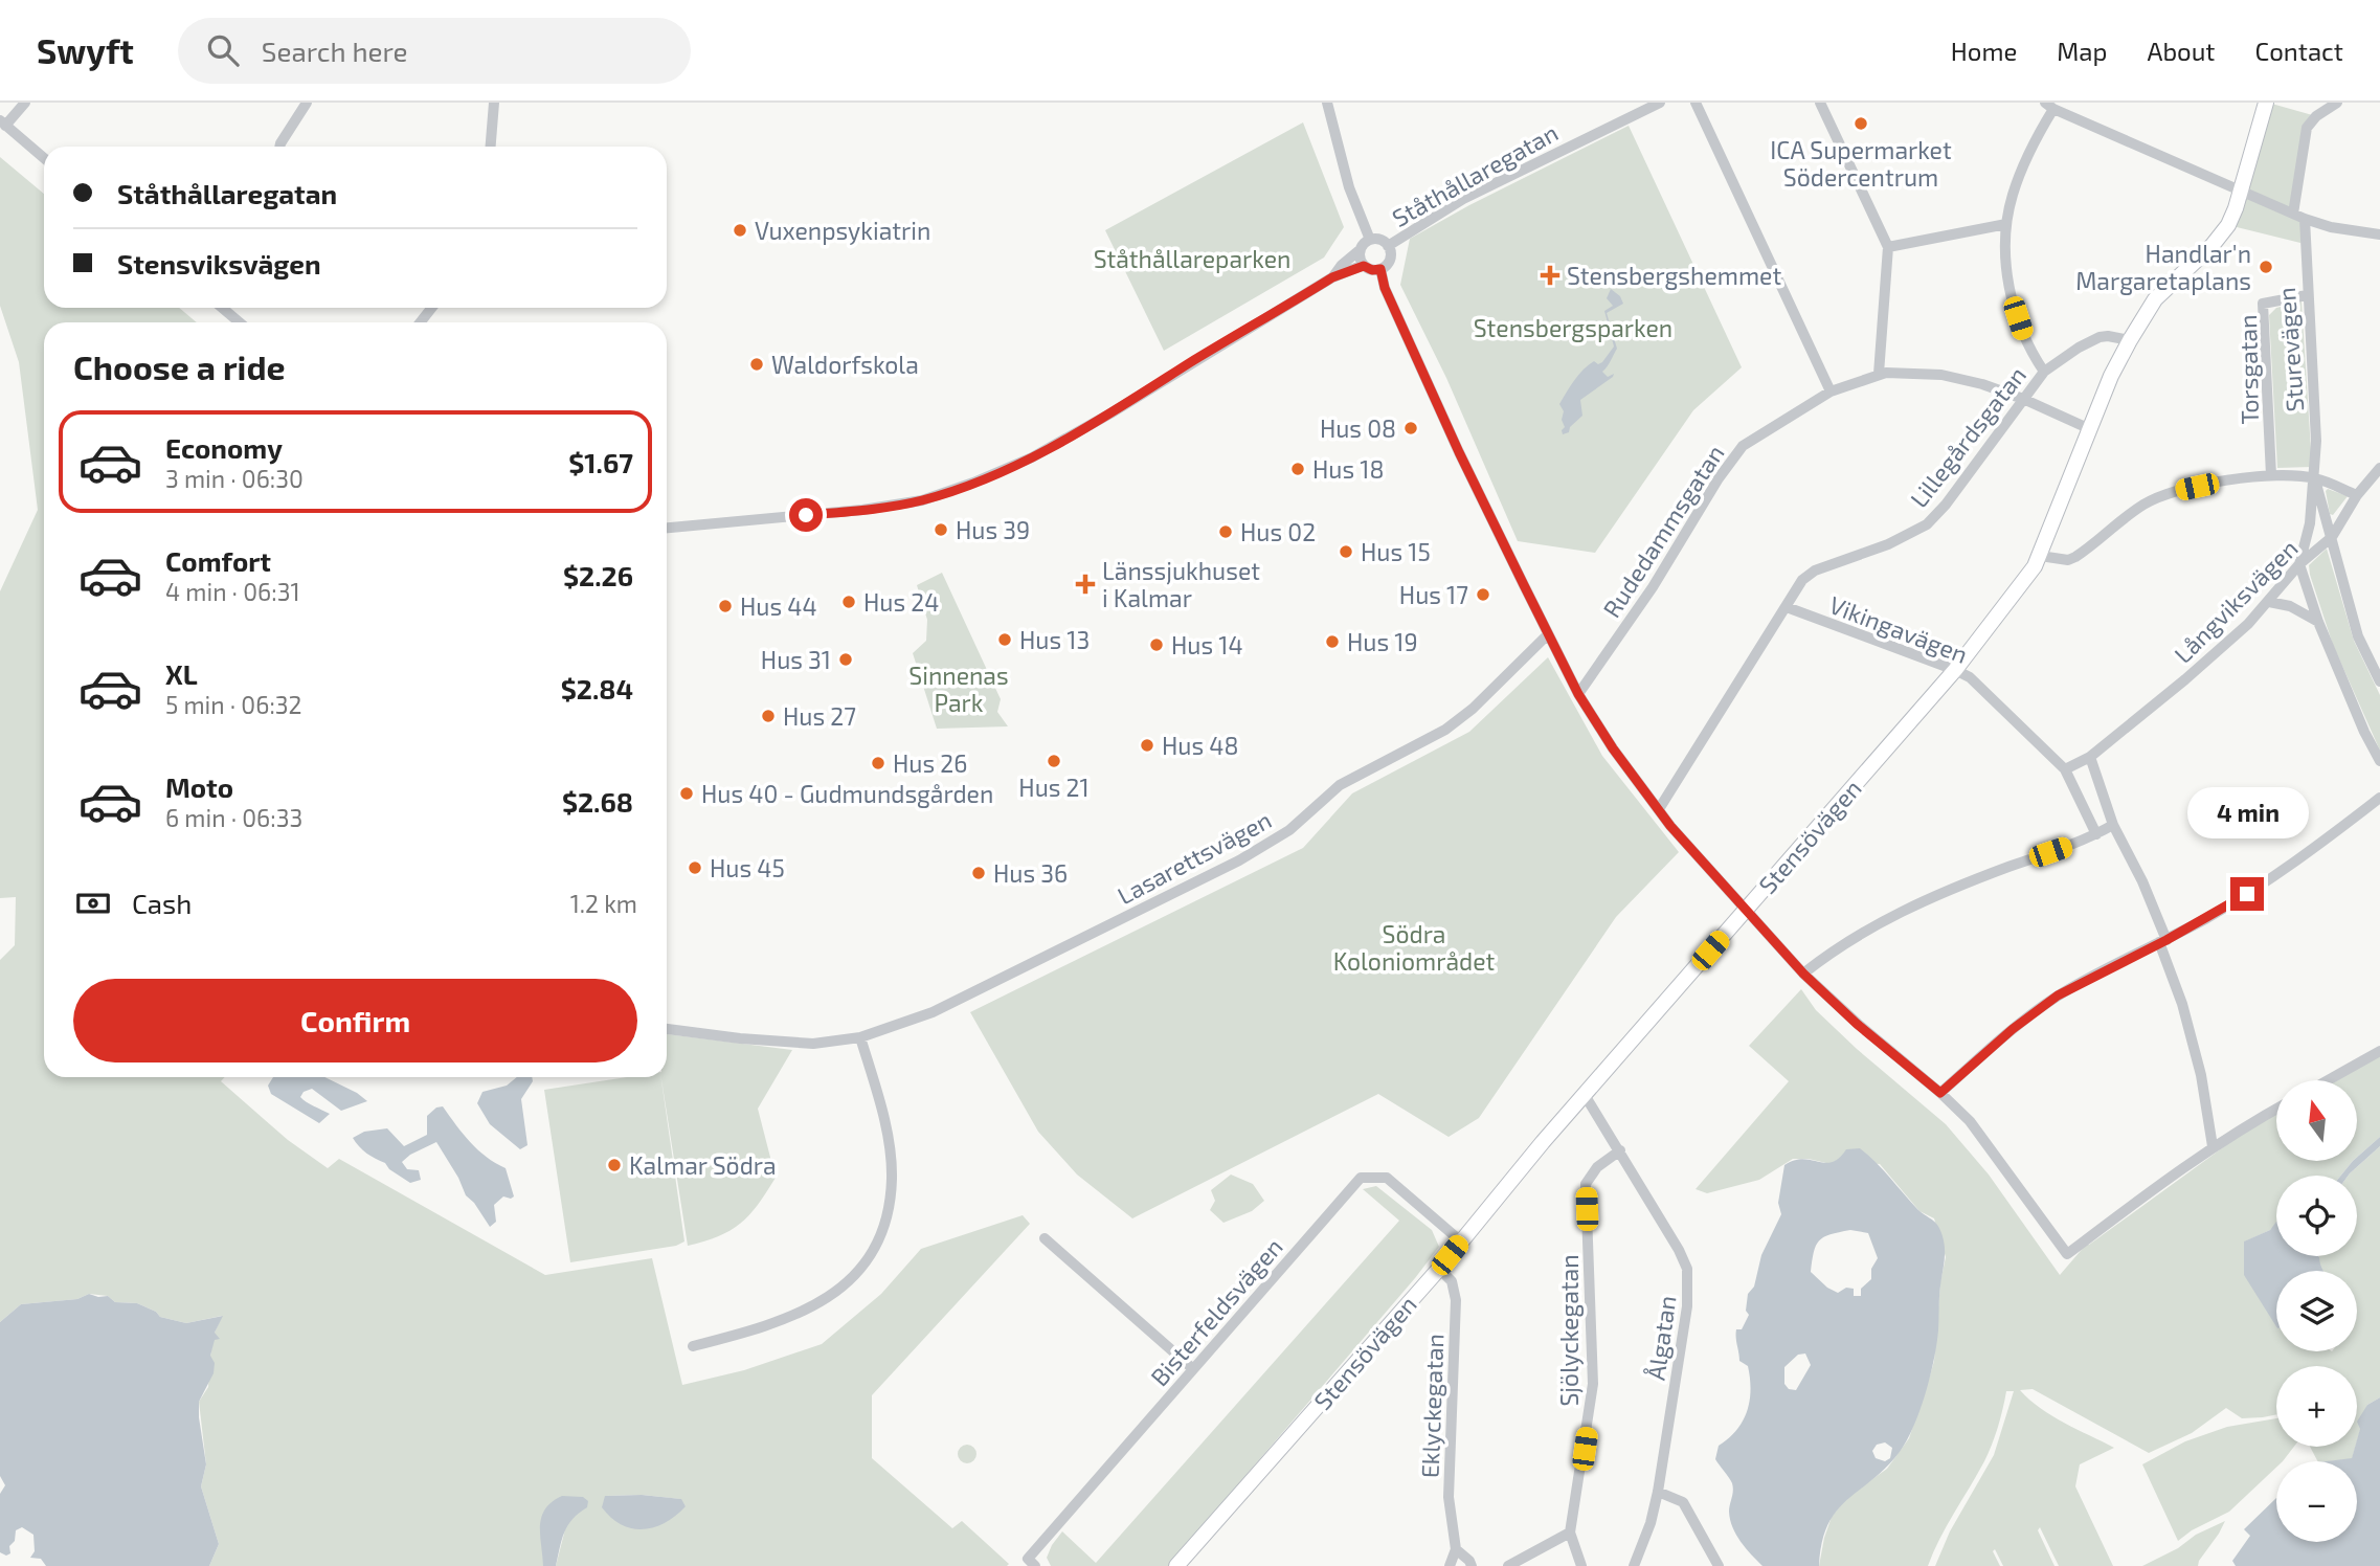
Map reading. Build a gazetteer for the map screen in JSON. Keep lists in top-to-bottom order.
{
  "streets": {
    "street": [
      "Ståthållaregatan",
      "Sturevägen",
      "Torsgatan",
      "Lillegårdsgatan",
      "Rudedammsgatan",
      "Långviksvägen",
      "Vikingavägen",
      "Stensövägen",
      "Lasarettsvägen",
      "Bisterfeldsvägen",
      "Sjölyckegatan",
      "Ålgatan",
      "Eklyckegatan"
    ]
  },
  "crossings": [
    ["Sturevägen", "Torsgatan"],
    ["Sturevägen", "Långviksvägen"],
    ["Lillegårdsgatan", "Rudedammsgatan"],
    ["Lillegårdsgatan", "Vikingavägen"],
    ["Lillegårdsgatan", "Stensövägen"],
    ["Rudedammsgatan", "Stensövägen"],
    ["Långviksvägen", "Vikingavägen"],
    ["Vikingavägen", "Stensövägen"],
    ["Stensövägen", "Bisterfeldsvägen"],
    ["Stensövägen", "Ålgatan"],
    ["Stensövägen", "Eklyckegatan"],
    ["Sjölyckegatan", "Ålgatan"]
  ],
  "parks": [
    "Ståthållareparken",
    "Stensbergsparken",
    "Sinnenas Park",
    "Södra Koloniområdet"
  ],
  "places": {
    "other": [
      "ICA Supermarket Södercentrum",
      "Vuxenpsykiatrin",
      "Handlar'n Margaretaplans",
      "Waldorfskola",
      "Hus 08",
      "Hus 18",
      "Hus 39",
      "Hus 02",
      "Hus 15",
      "Hus 17",
      "Hus 24",
      "Hus 44",
      "Hus 13",
      "Hus 19",
      "Hus 14",
      "Hus 31",
      "Hus 27",
      "Hus 48",
      "Hus 21",
      "Hus 26",
      "Hus 40 - Gudmundsgården",
      "Hus 45",
      "Hus 36",
      "Kalmar Södra"
    ],
    "health": ["Stensbergshemmet", "Länssjukhuset i Kalmar"]
  },
  "north": "top",
  "page": {
    "header": "Swyft",
    "search": "Search here",
    "nav": [
      "Home",
      "Map",
      "About",
      "Contact"
    ],
    "banner": ["Ståthållaregatan", "Stensviksvägen"],
    "heading": "Choose a ride",
    "list": [
      {
        "name": "Economy",
        "note": "3 min · 06:30",
        "value": "$1.67"
      },
      {
        "name": "Comfort",
        "note": "4 min · 06:31",
        "value": "$2.26"
      },
      {
        "name": "XL",
        "note": "5 min · 06:32",
        "value": "$2.84"
      },
      {
        "name": "Moto",
        "note": "6 min · 06:33",
        "value": "$2.68"
      }
    ],
    "bubble": "4 min",
    "pay": ["Cash", "1.2 km"],
    "buttons": "Confirm",
    "map_buttons": ["+", "−"]
  }
}
